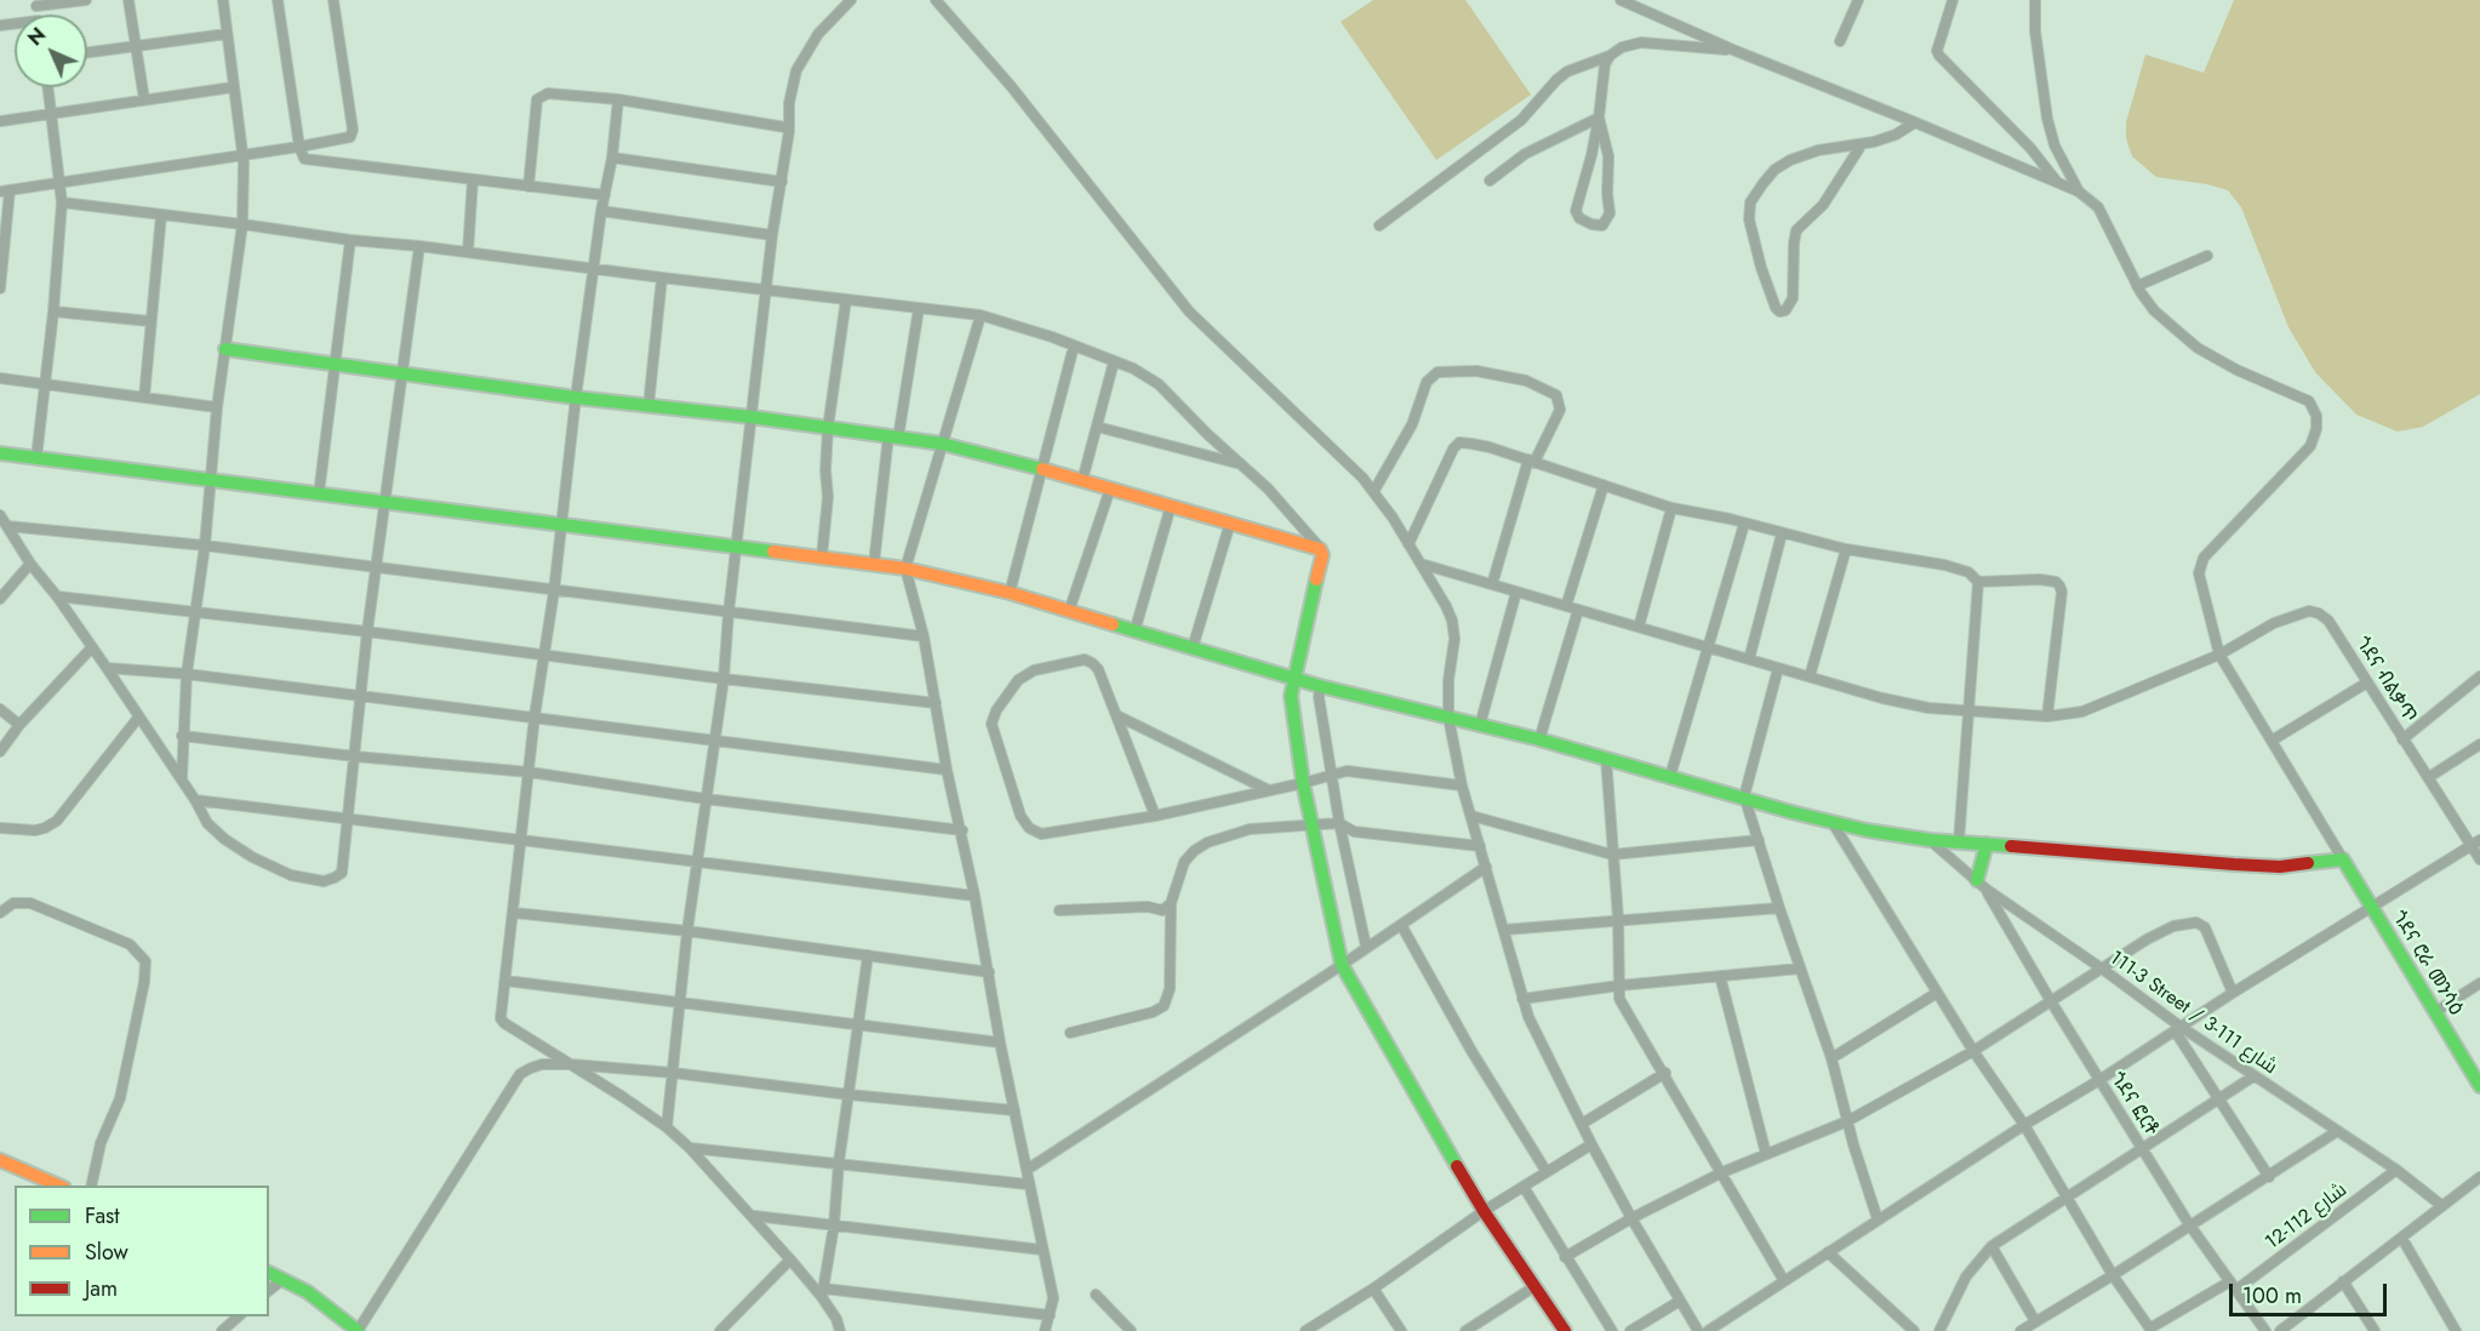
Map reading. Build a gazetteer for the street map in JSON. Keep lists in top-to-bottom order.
{
  "streets": {
    "main road": ["ጎደና ሮራ መንሳዕ"],
    "street": [
      "ጎደና ብልቃጥ",
      "111-3 Street / شارع 111-3",
      "ጎደና ፎርቶ",
      "شارع 112-12"
    ]
  },
  "crossings": [
    ["111-3 Street / شارع 111-3", "ጎደና ፎርቶ"],
    ["111-3 Street / شارع 111-3", "شارع 112-12"],
    ["ጎደና ፎርቶ", "شارع 112-12"]
  ],
  "legend": ["Fast", "Slow", "Jam"],
  "scale_bar": "100 m",
  "north": "top left"
}
